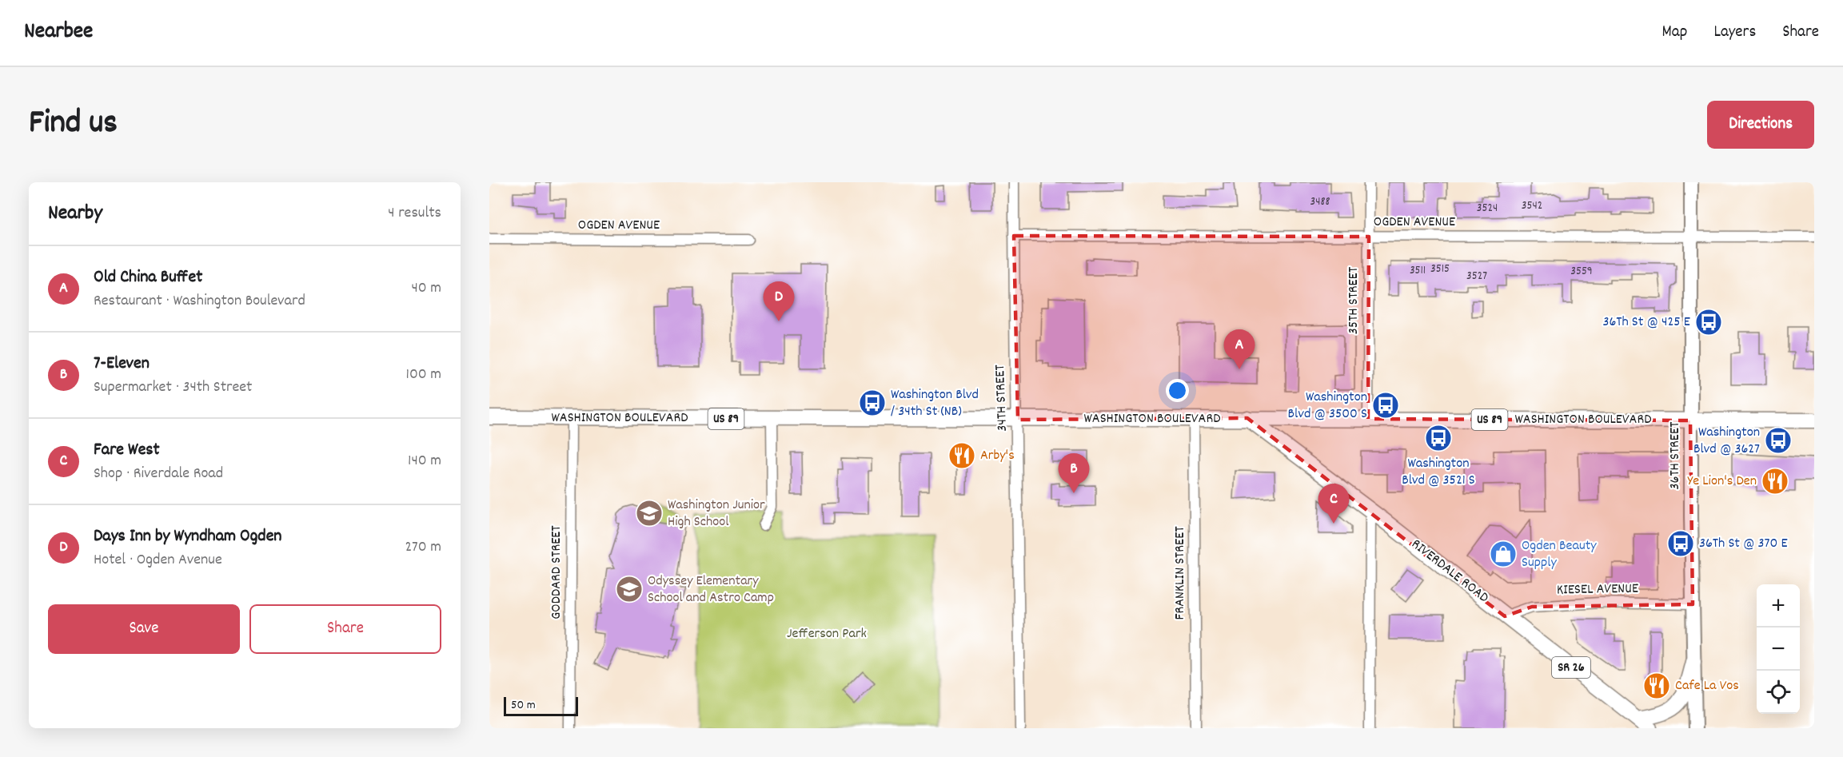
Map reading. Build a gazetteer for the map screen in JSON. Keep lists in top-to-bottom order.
{
  "streets": {
    "main road": [
      "WASHINGTON BOULEVARD",
      "US 89",
      "36TH STREET",
      "RIVERDALE ROAD",
      "SR 26"
    ],
    "street": [
      "OGDEN AVENUE",
      "35TH STREET",
      "34TH STREET",
      "GODDARD STREET",
      "FRANKLIN STREET",
      "KIESEL AVENUE"
    ]
  },
  "crossings": [
    ["OGDEN AVENUE", "35TH STREET"],
    ["OGDEN AVENUE", "34TH STREET"],
    ["OGDEN AVENUE", "36TH STREET"],
    ["35TH STREET", "WASHINGTON BOULEVARD"],
    ["34TH STREET", "WASHINGTON BOULEVARD"],
    ["WASHINGTON BOULEVARD", "36TH STREET"],
    ["WASHINGTON BOULEVARD", "RIVERDALE ROAD"],
    ["WASHINGTON BOULEVARD", "GODDARD STREET"],
    ["WASHINGTON BOULEVARD", "FRANKLIN STREET"],
    ["36TH STREET", "KIESEL AVENUE"],
    ["RIVERDALE ROAD", "KIESEL AVENUE"]
  ],
  "parks": ["Jefferson Park"],
  "places": {
    "bus stop": [
      "36Th St @ 425 E",
      "Washington Blvd / 34th St (NB)",
      "Washington Blvd @ 3500 S",
      "Washington Blvd @ 3521 S",
      "Washington Blvd @ 3627",
      "36Th St @ 370 E"
    ],
    "restaurant": ["Arby's", "Ye Lion's Den", "Cafe La Vos"],
    "school or university": ["Washington Junior High School", "Odyssey Elementary School and Astro Camp"],
    "shop": ["Ogden Beauty Supply"]
  },
  "house_numbers": [
    "3488",
    "3542",
    "3524",
    "3515",
    "3511",
    "3559",
    "3527"
  ],
  "scale_bar": "50 m",
  "page": {
    "header": "Nearbee",
    "nav": ["Map", "Layers", "Share"],
    "title": "Find us",
    "buttons": [
      "Directions",
      ["Save", "Share"]
    ],
    "heading": ["Nearby", "4 results"],
    "list": [
      {
        "mark": "A",
        "name": "Old China Buffet",
        "note": "Restaurant · Washington Boulevard",
        "value": "40 m"
      },
      {
        "mark": "B",
        "name": "7-Eleven",
        "note": "Supermarket · 34th Street",
        "value": "100 m"
      },
      {
        "mark": "C",
        "name": "Fare West",
        "note": "Shop · Riverdale Road",
        "value": "140 m"
      },
      {
        "mark": "D",
        "name": "Days Inn by Wyndham Ogden",
        "note": "Hotel · Ogden Avenue",
        "value": "270 m"
      }
    ],
    "pins": [
      "D",
      "A",
      "B",
      "C"
    ],
    "map_buttons": ["+", "−"],
    "scale": "50 m"
  }
}
